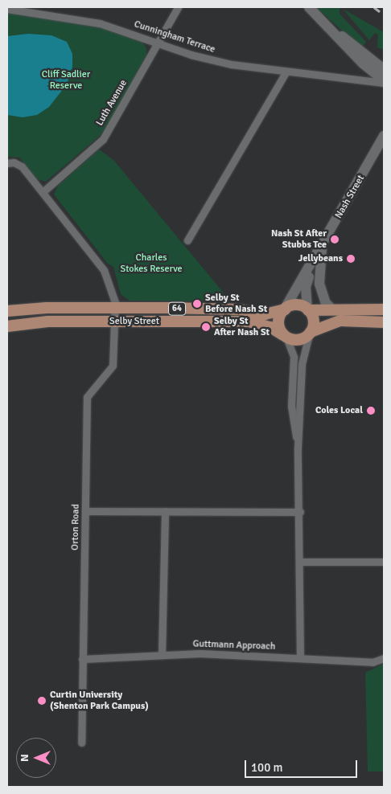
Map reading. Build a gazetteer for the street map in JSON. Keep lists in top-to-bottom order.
{
  "streets": {
    "main road": ["Nash Street", "64", "Selby Street"],
    "street": [
      "Cunningham Terrace",
      "Luth Avenue",
      "Orton Road",
      "Guttmann Approach"
    ]
  },
  "crossings": [
    ["Cunningham Terrace", "Luth Avenue"],
    ["Luth Avenue", "Orton Road"],
    ["Nash Street", "64"],
    ["Nash Street", "Selby Street"],
    ["64", "Selby Street"],
    ["Selby Street", "Orton Road"],
    ["Orton Road", "Guttmann Approach"]
  ],
  "parks": ["Cliff Sadlier Reserve", "Charles Stokes Reserve"],
  "places": [
    "Nash St After Stubbs Tce",
    "Jellybeans",
    "Selby St Before Nash St",
    "Selby St After Nash St",
    "Coles Local",
    "Curtin University (Shenton Park Campus)"
  ],
  "scale_bar": "100 m",
  "north": "left"
}
